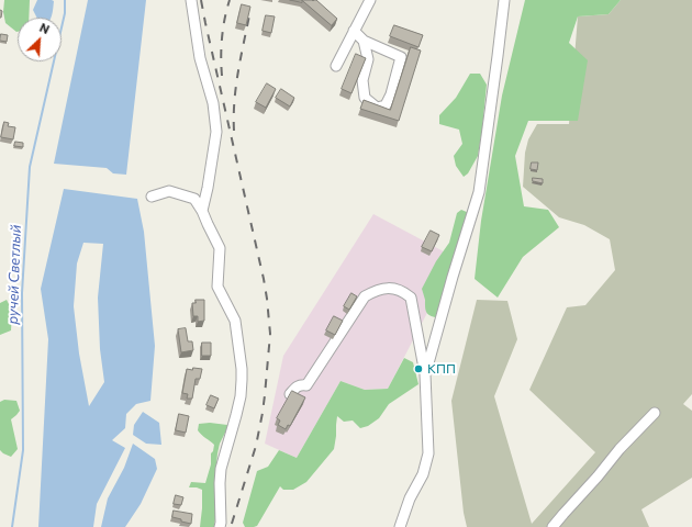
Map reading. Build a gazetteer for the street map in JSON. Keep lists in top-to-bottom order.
{
  "water": ["ручей Светлый"],
  "places": ["КПП"],
  "north": "top right"
}
